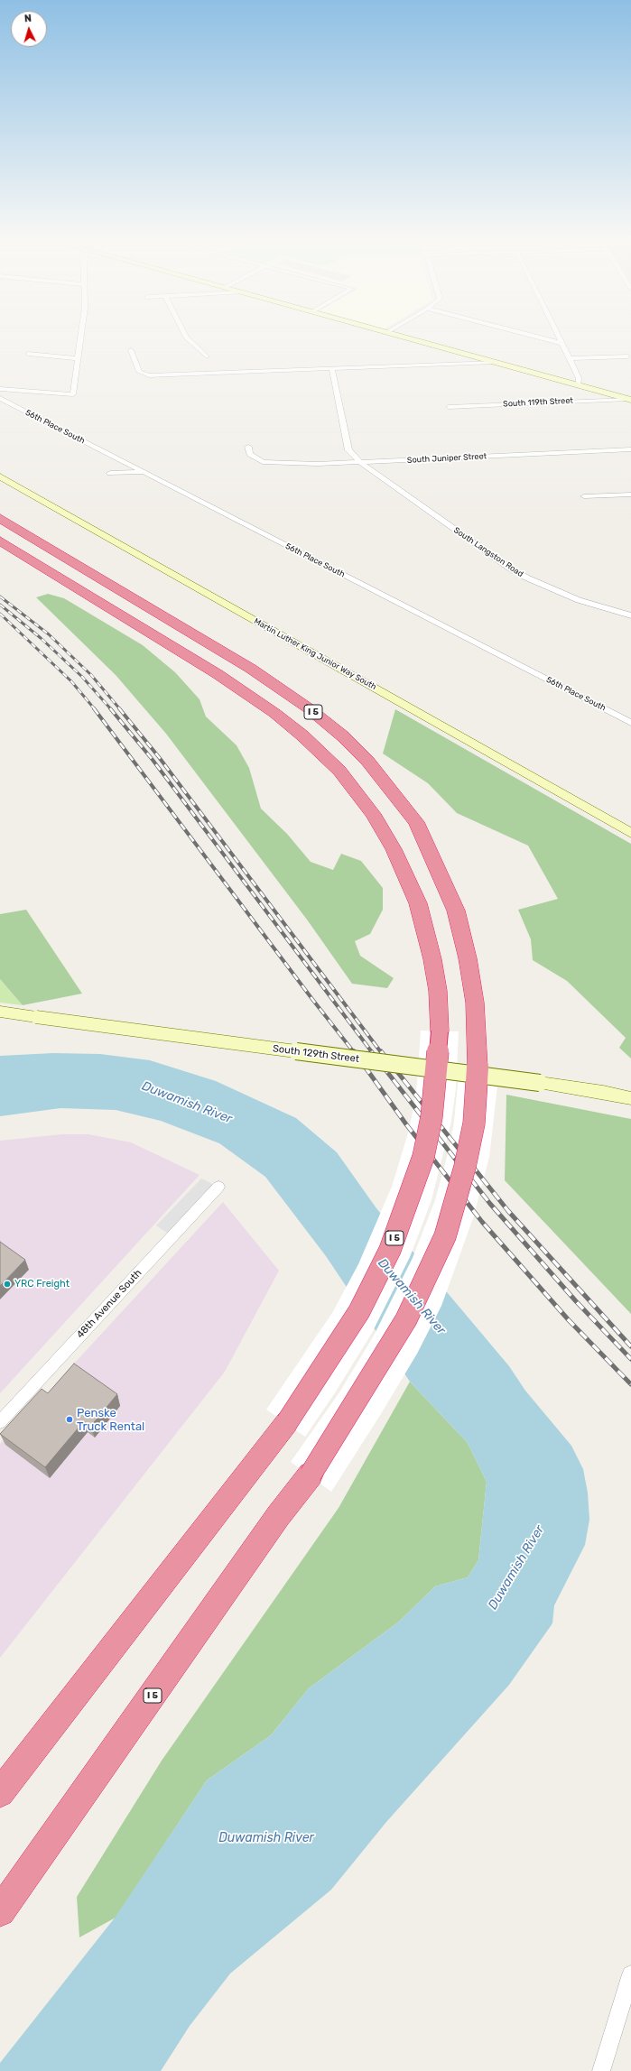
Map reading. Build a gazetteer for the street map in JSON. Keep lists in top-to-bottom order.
{
  "streets": {
    "highway": ["I 5"],
    "main road": ["Martin Luther King Junior Way South", "South 129th Street"],
    "street": [
      "South 119th Street",
      "56th Place South",
      "South Juniper Street",
      "South Langston Road",
      "48th Avenue South"
    ]
  },
  "crossings": [
    ["South Juniper Street", "South Langston Road"]
  ],
  "water": ["Duwamish River"],
  "places": ["YRC Freight", "Penske Truck Rental"],
  "north": "top"
}
